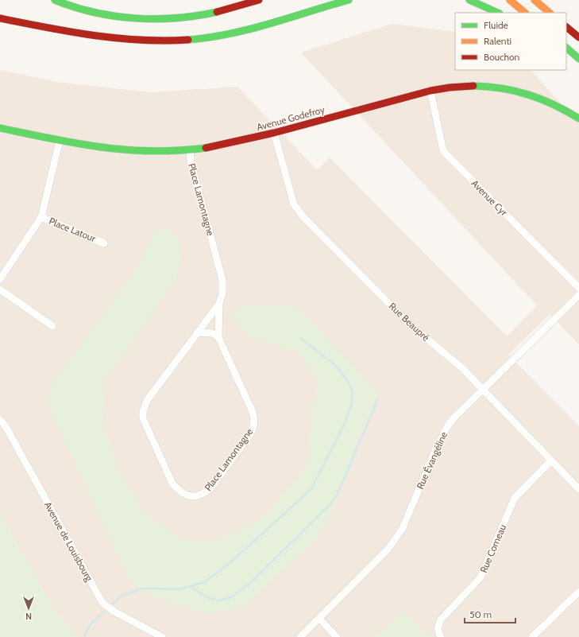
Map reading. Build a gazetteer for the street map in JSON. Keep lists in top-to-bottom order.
{
  "streets": {
    "main road": ["Avenue Godefroy"],
    "street": [
      "Avenue Cyr",
      "Place Lamontagne",
      "Place Latour",
      "Rue Beaupré",
      "Rue Évangéline",
      "Avenue de Louisbourg",
      "Rue Comeau"
    ]
  },
  "crossings": [
    ["Avenue Godefroy", "Avenue Cyr"],
    ["Avenue Godefroy", "Place Lamontagne"],
    ["Avenue Godefroy", "Rue Beaupré"],
    ["Rue Beaupré", "Rue Évangéline"],
    ["Rue Beaupré", "Rue Comeau"]
  ],
  "legend": ["Fluide", "Ralenti", "Bouchon"],
  "scale_bar": "50 m",
  "north": "bottom"
}
